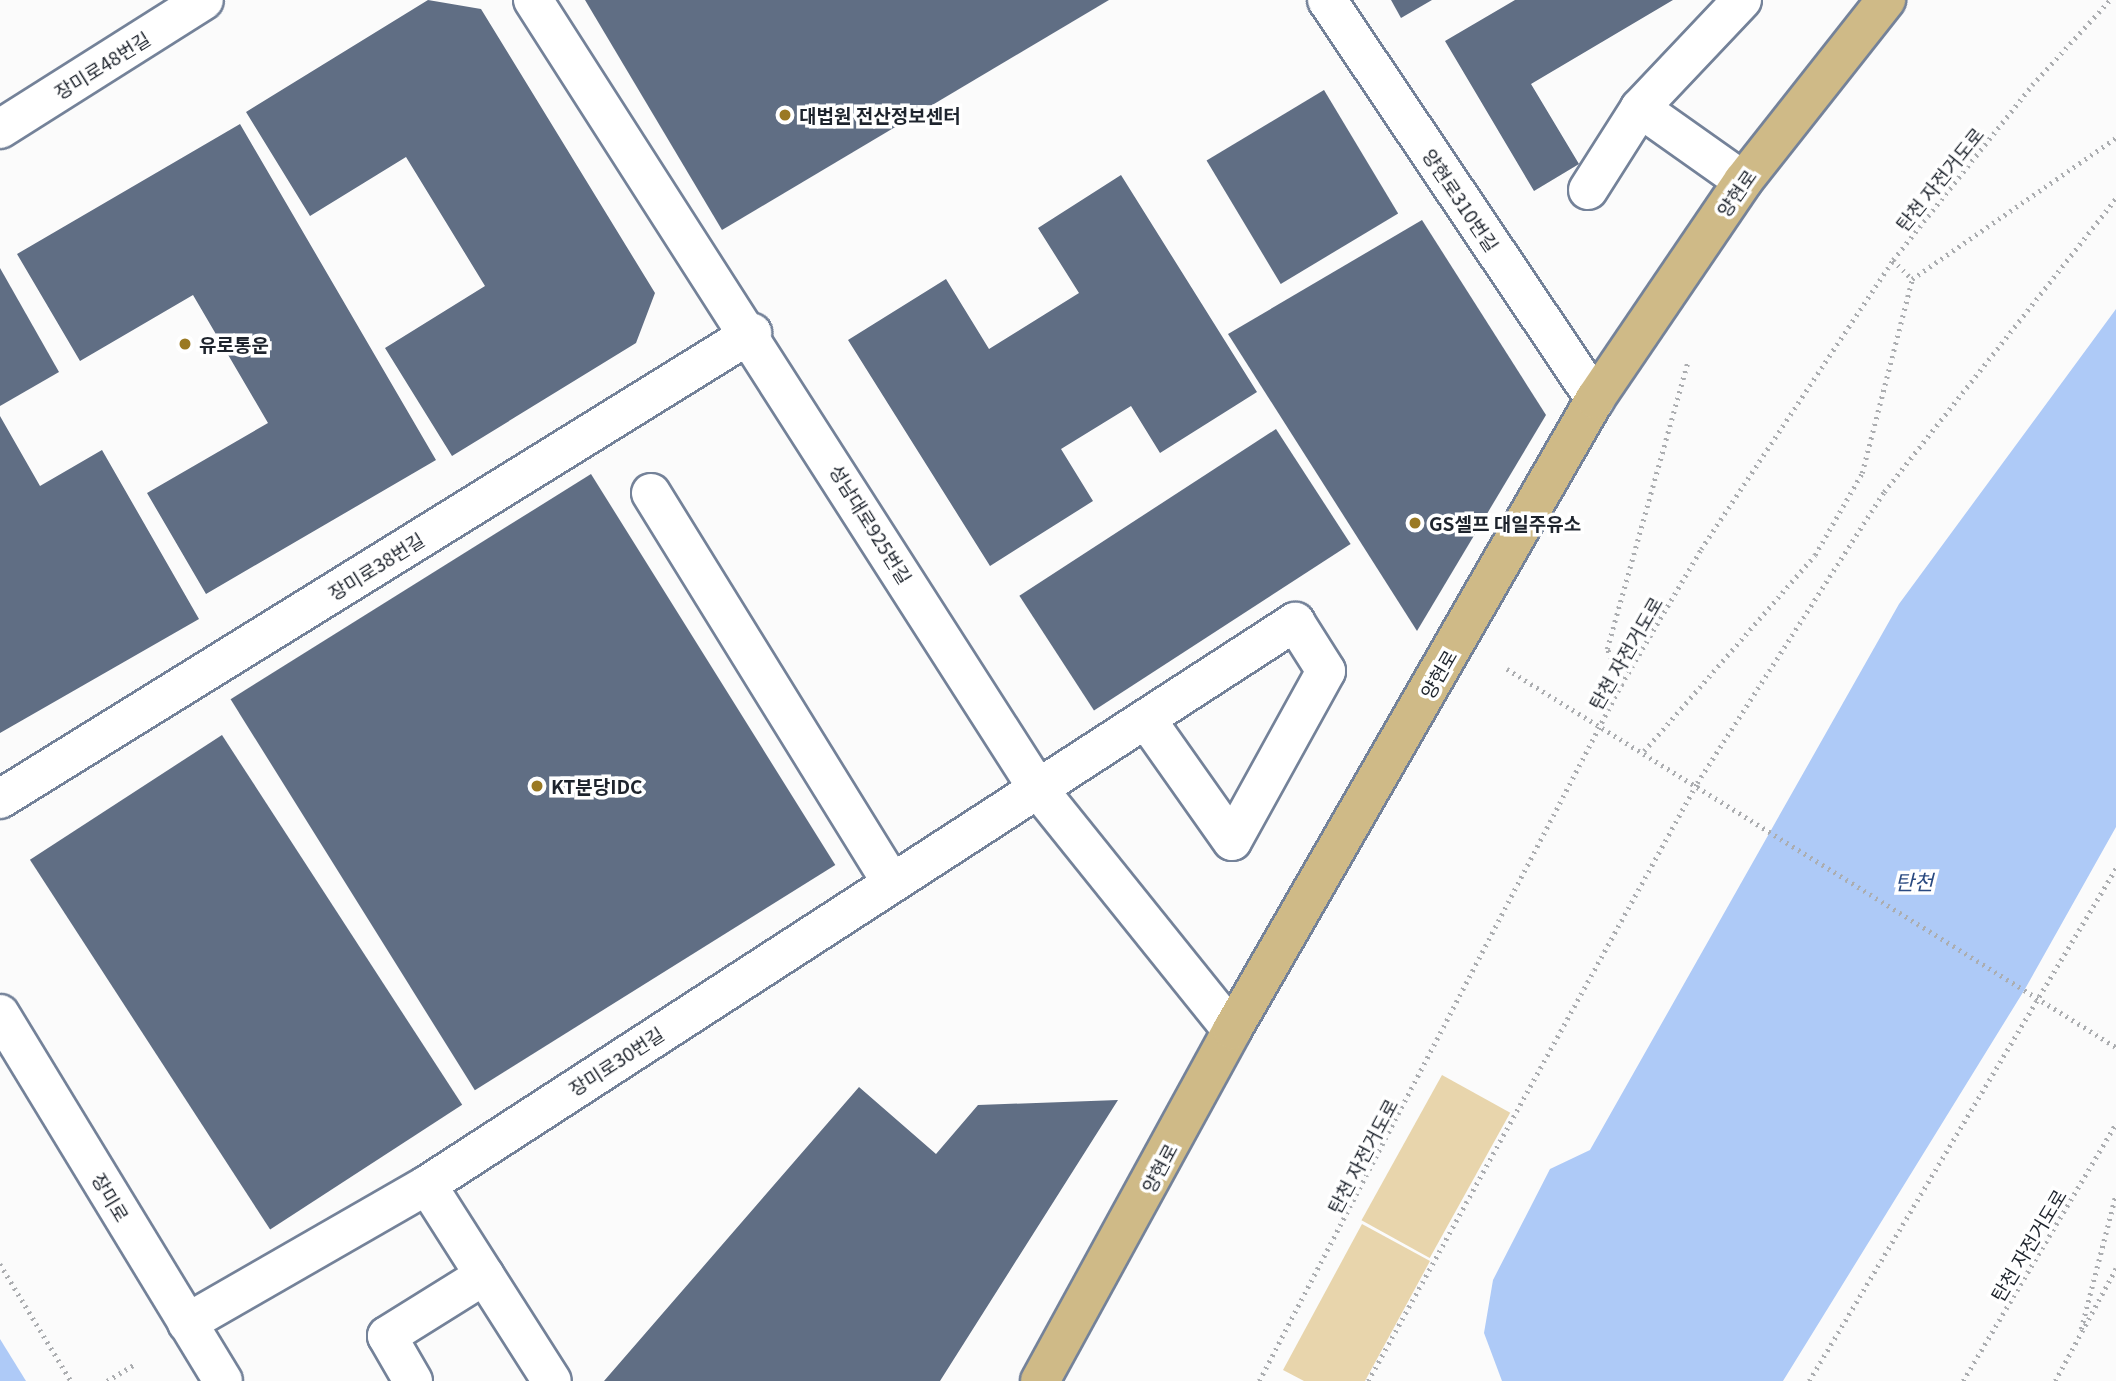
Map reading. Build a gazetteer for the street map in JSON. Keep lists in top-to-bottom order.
{
  "streets": {
    "main road": ["양현로"],
    "street": [
      "장미로48번길",
      "양현로310번길",
      "성남대로925번길",
      "장미로38번길",
      "장미로30번길",
      "장미로"
    ],
    "path": ["탄천 자전거도로"]
  },
  "crossings": [
    ["양현로", "양현로310번길"],
    ["양현로", "성남대로925번길"],
    ["성남대로925번길", "장미로38번길"],
    ["성남대로925번길", "장미로30번길"],
    ["장미로30번길", "장미로"]
  ],
  "water": ["탄천"],
  "places": [
    "대법원 전산정보센터",
    "유로통운",
    "GS셀프 대일주유소",
    "KT분당IDC"
  ]
}
